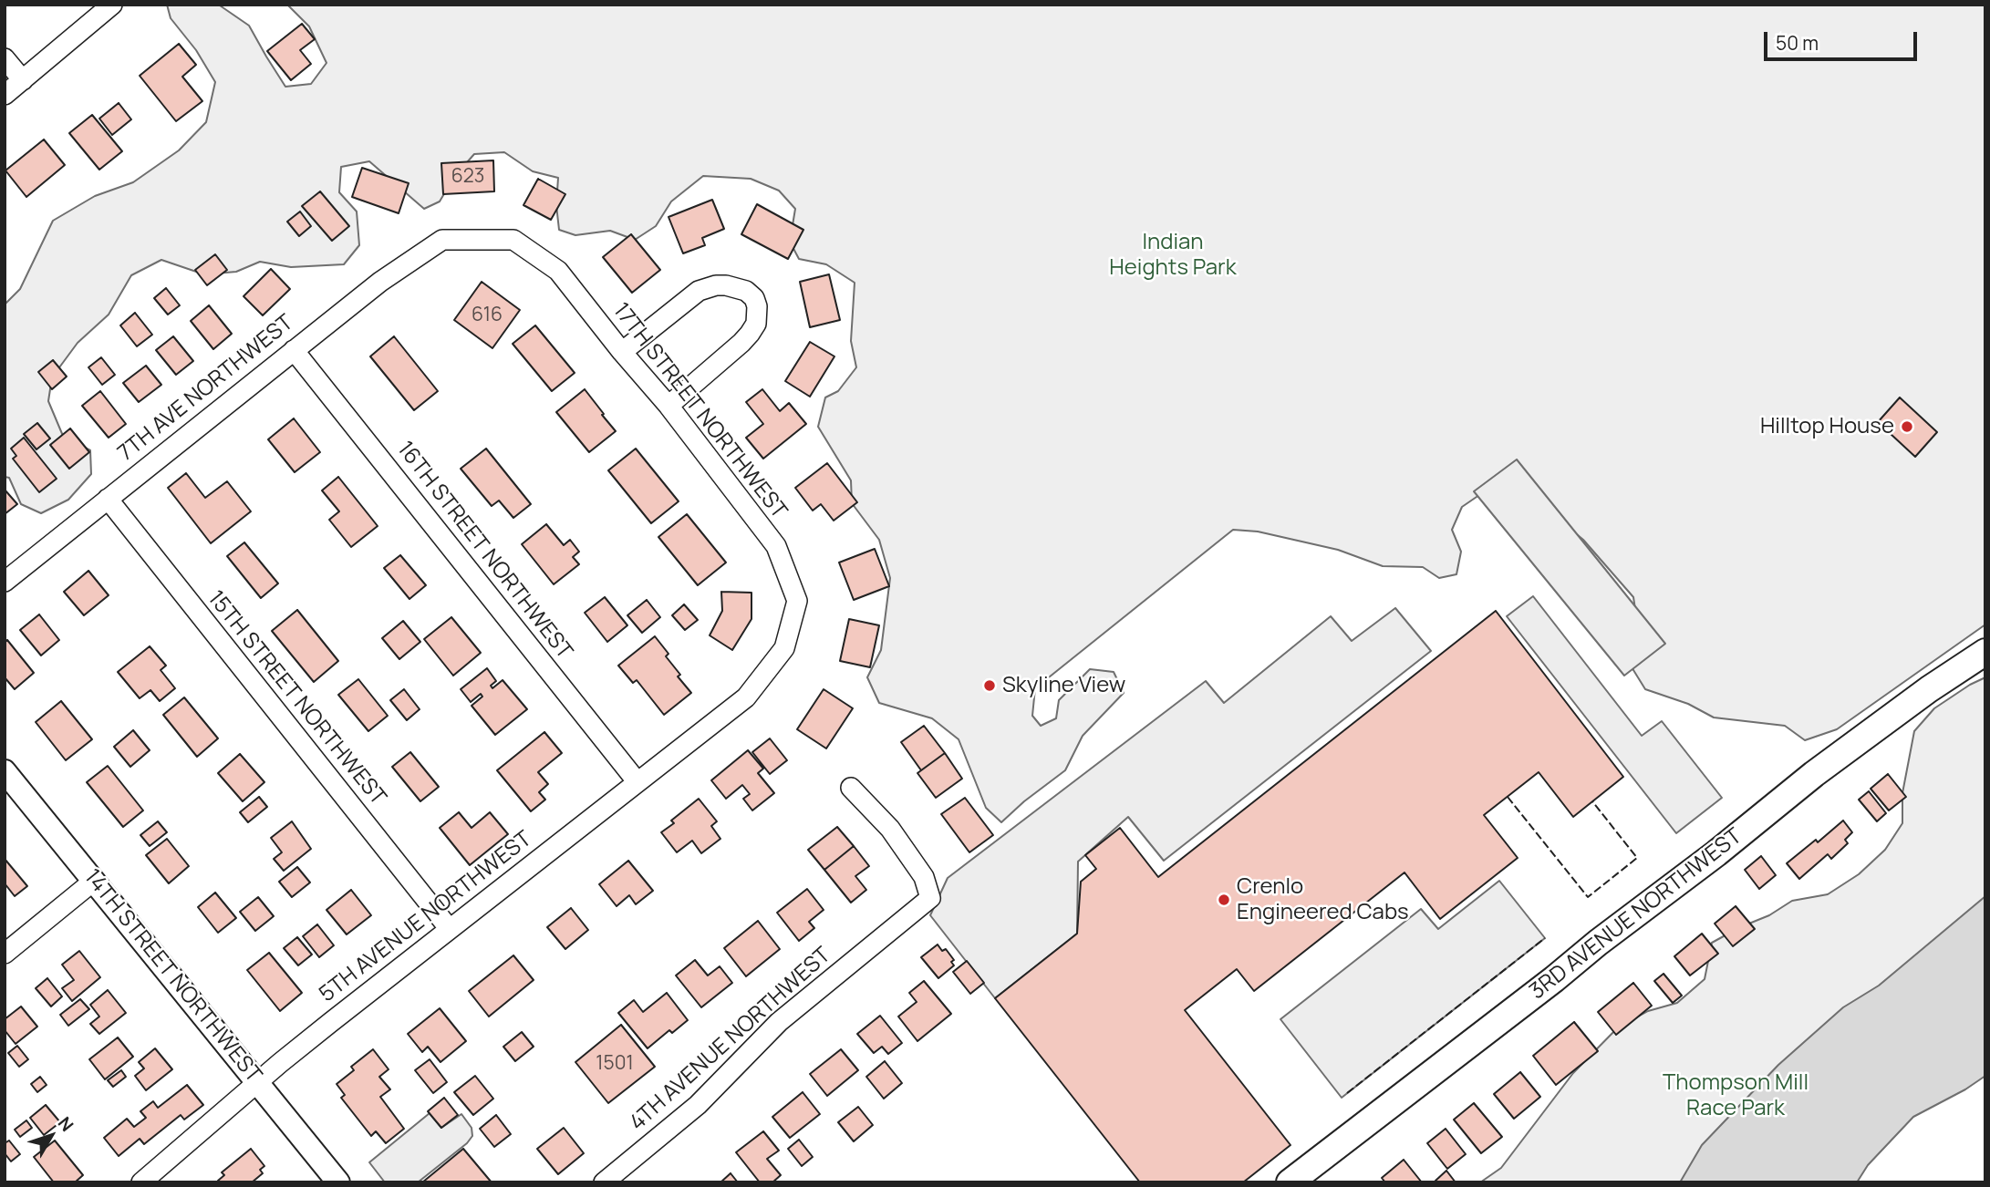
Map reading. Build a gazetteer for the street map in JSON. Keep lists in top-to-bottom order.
{
  "streets": {
    "main road": ["3RD AVENUE NORTHWEST"],
    "street": [
      "7TH AVE NORTHWEST",
      "17TH STREET NORTHWEST",
      "16TH STREET NORTHWEST",
      "15TH STREET NORTHWEST",
      "5TH AVENUE NORTHWEST",
      "14TH STREET NORTHWEST",
      "4TH AVENUE NORTHWEST"
    ]
  },
  "crossings": [
    ["7TH AVE NORTHWEST", "17TH STREET NORTHWEST"],
    ["7TH AVE NORTHWEST", "16TH STREET NORTHWEST"],
    ["7TH AVE NORTHWEST", "15TH STREET NORTHWEST"],
    ["17TH STREET NORTHWEST", "5TH AVENUE NORTHWEST"],
    ["16TH STREET NORTHWEST", "5TH AVENUE NORTHWEST"],
    ["15TH STREET NORTHWEST", "5TH AVENUE NORTHWEST"],
    ["5TH AVENUE NORTHWEST", "14TH STREET NORTHWEST"]
  ],
  "parks": ["Indian Heights Park", "Thompson Mill Race Park"],
  "places": ["Hilltop House", "Skyline View", "Crenlo Engineered Cabs"],
  "house_numbers": ["623", "616", "1501"],
  "scale_bar": "50 m",
  "north": "top right"
}
